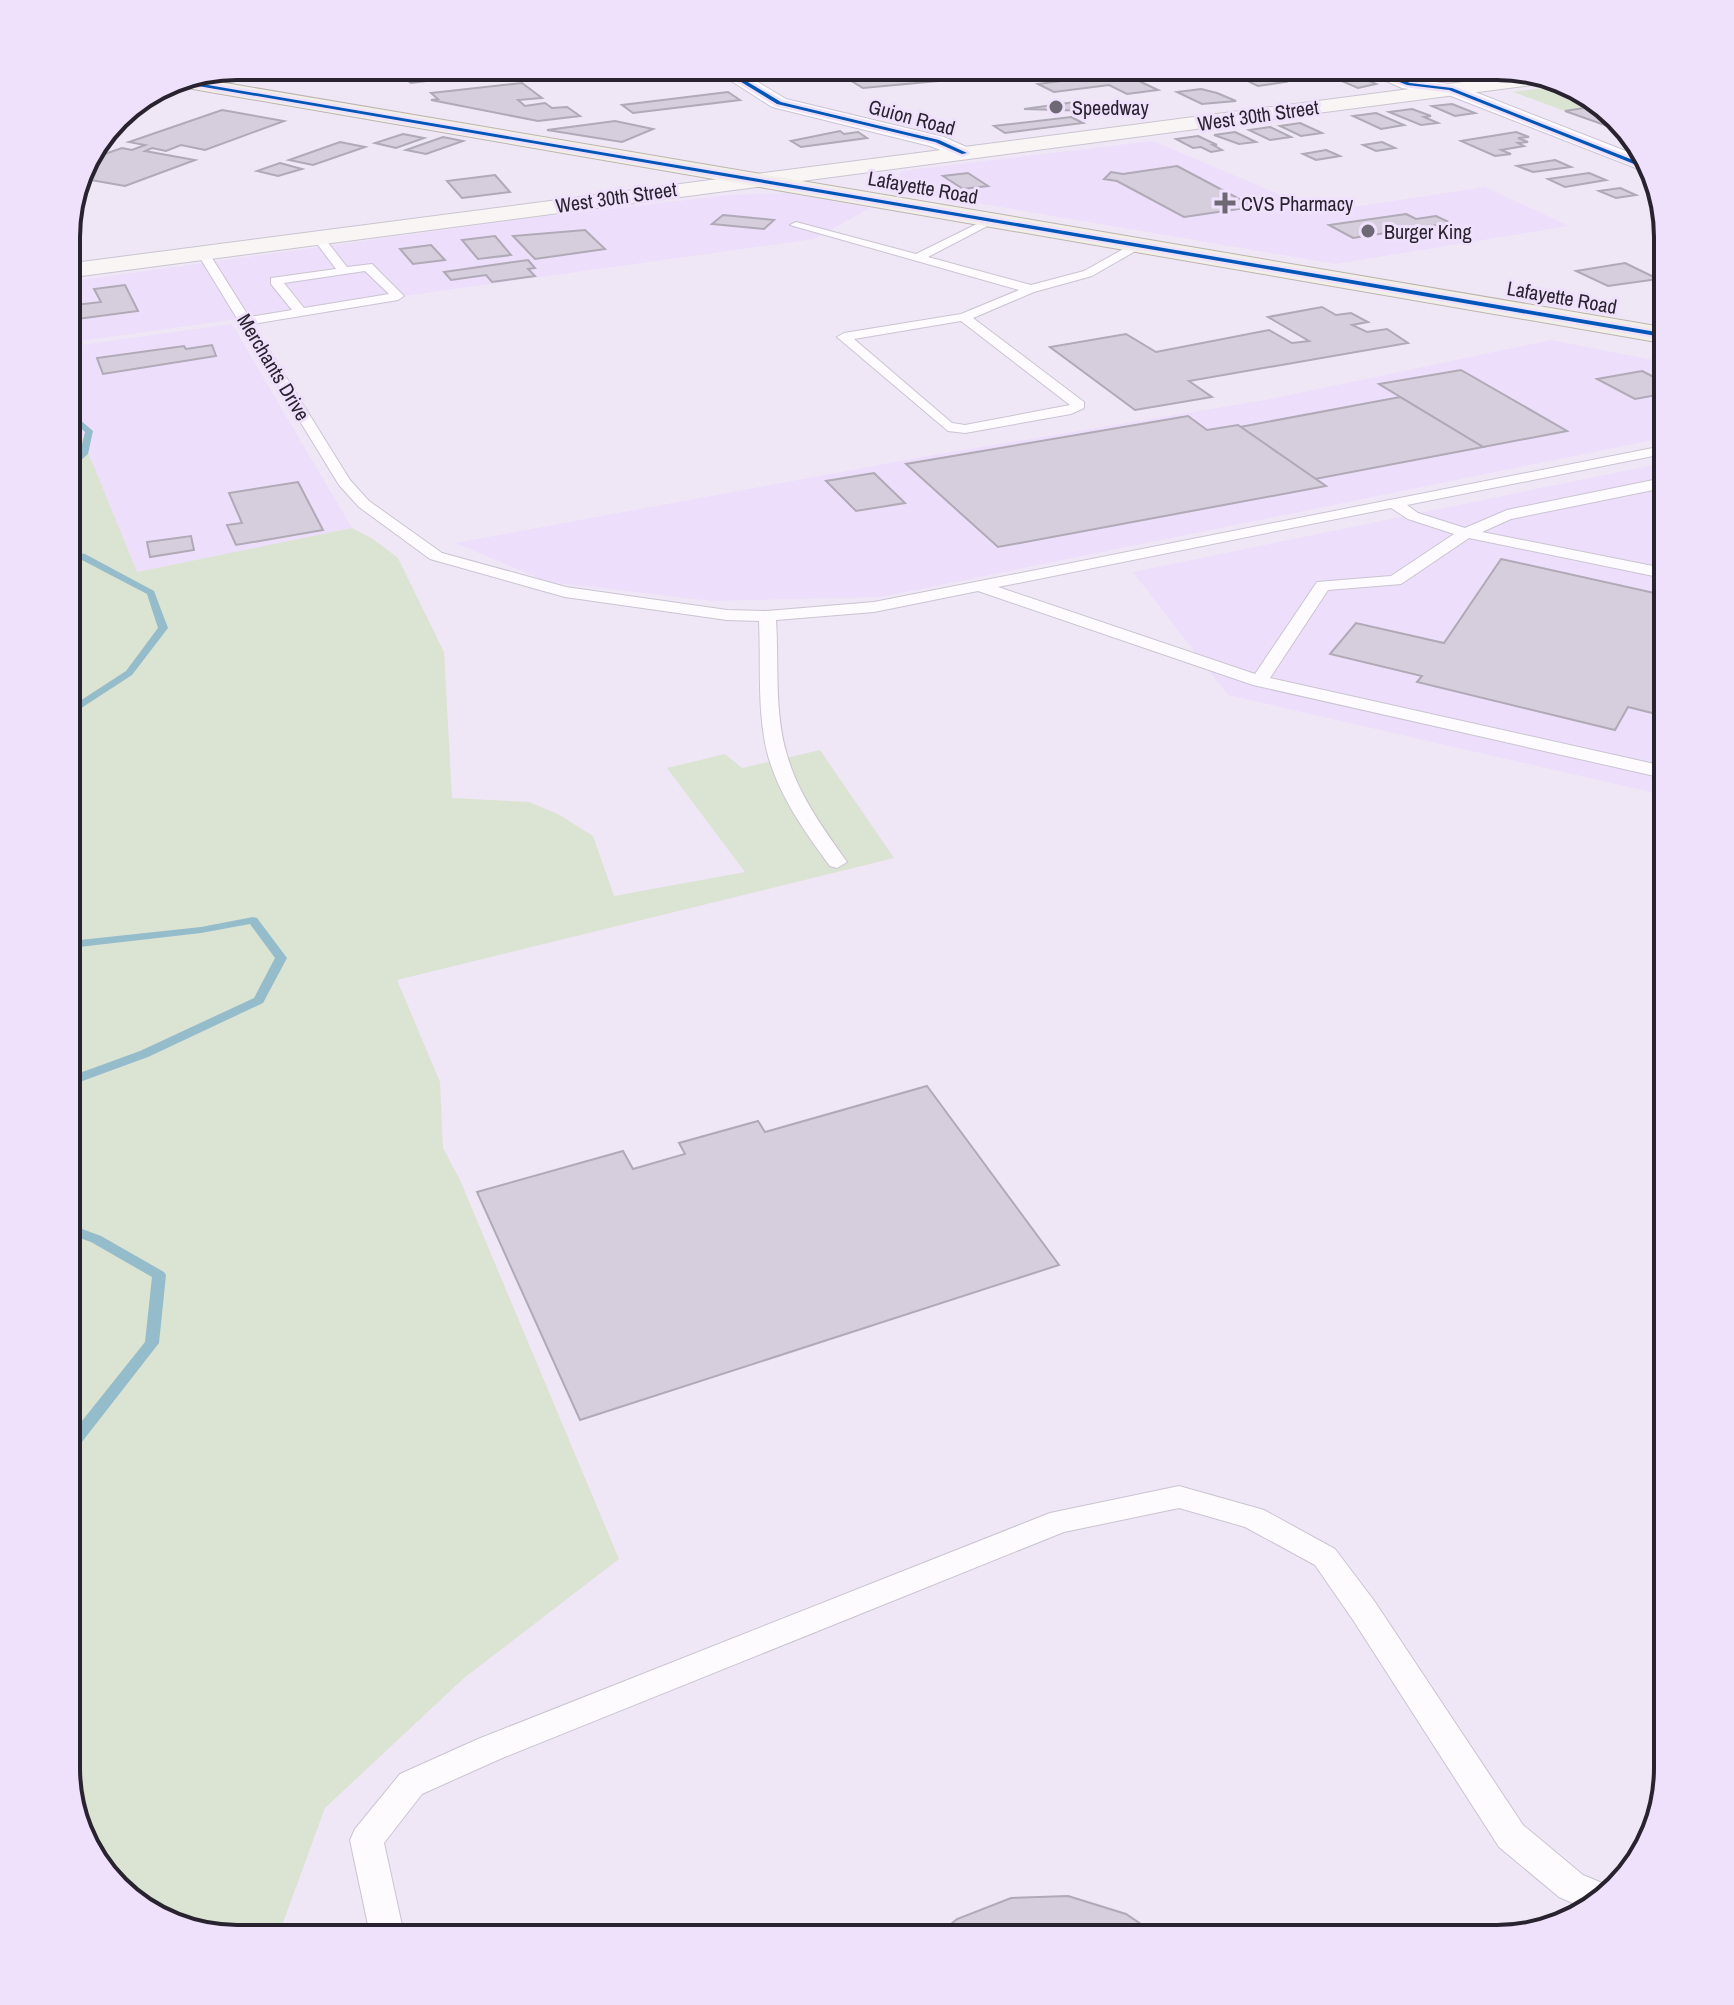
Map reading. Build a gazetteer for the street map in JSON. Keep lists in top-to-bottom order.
{
  "streets": {
    "main road": ["West 30th Street", "Lafayette Road"],
    "street": ["Guion Road"],
    "lane": ["Merchants Drive"]
  },
  "crossings": [
    ["West 30th Street", "Guion Road"],
    ["West 30th Street", "Lafayette Road"],
    ["West 30th Street", "Merchants Drive"]
  ],
  "places": {
    "other": ["Speedway", "Burger King"],
    "health": ["CVS Pharmacy"]
  }
}
